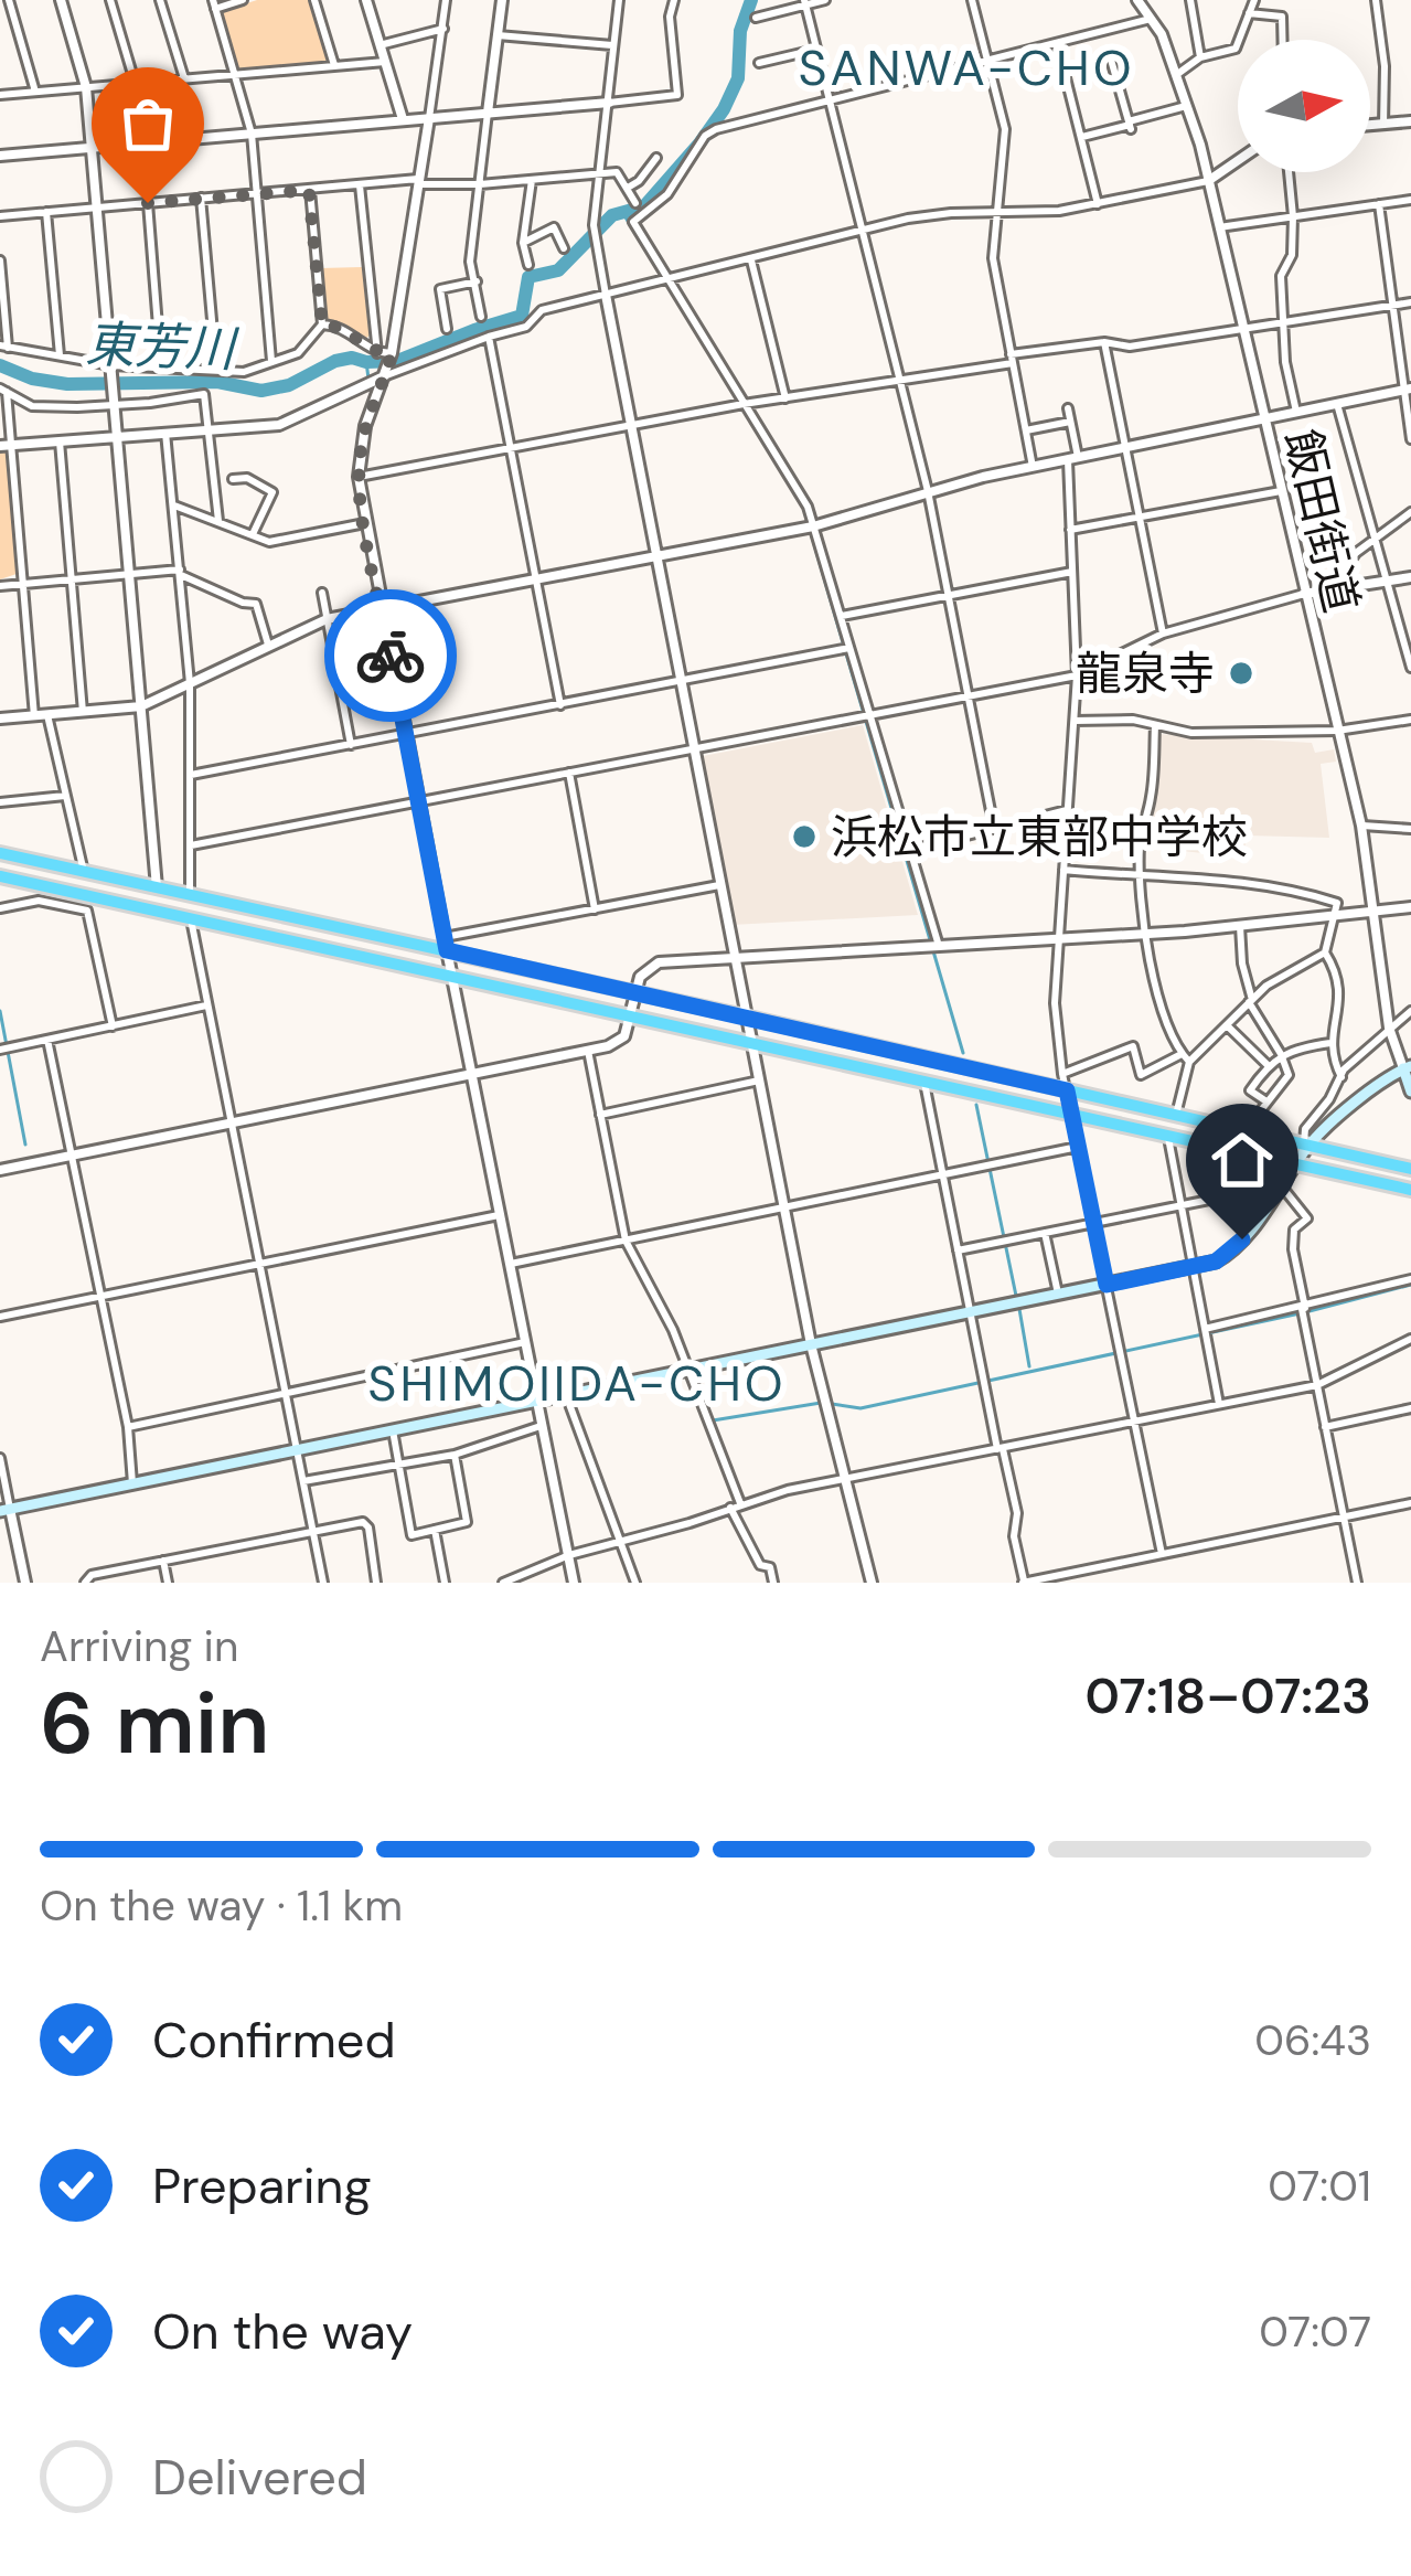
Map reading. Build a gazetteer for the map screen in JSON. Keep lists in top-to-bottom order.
{
  "streets": {
    "street": ["飯田街道"]
  },
  "districts": ["SANWA-CHO", "SHIMOIIDA-CHO"],
  "water": ["東芳川"],
  "places": ["龍泉寺", "浜松市立東部中学校"],
  "north": "right",
  "page": {
    "heading": ["6 min", "Arriving in", "07:18–07:23"],
    "bar": "On the way · 1.1 km",
    "list": [
      ["Confirmed", "06:43"],
      ["Preparing", "07:01"],
      ["On the way", "07:07"],
      "Delivered"
    ]
  }
}
